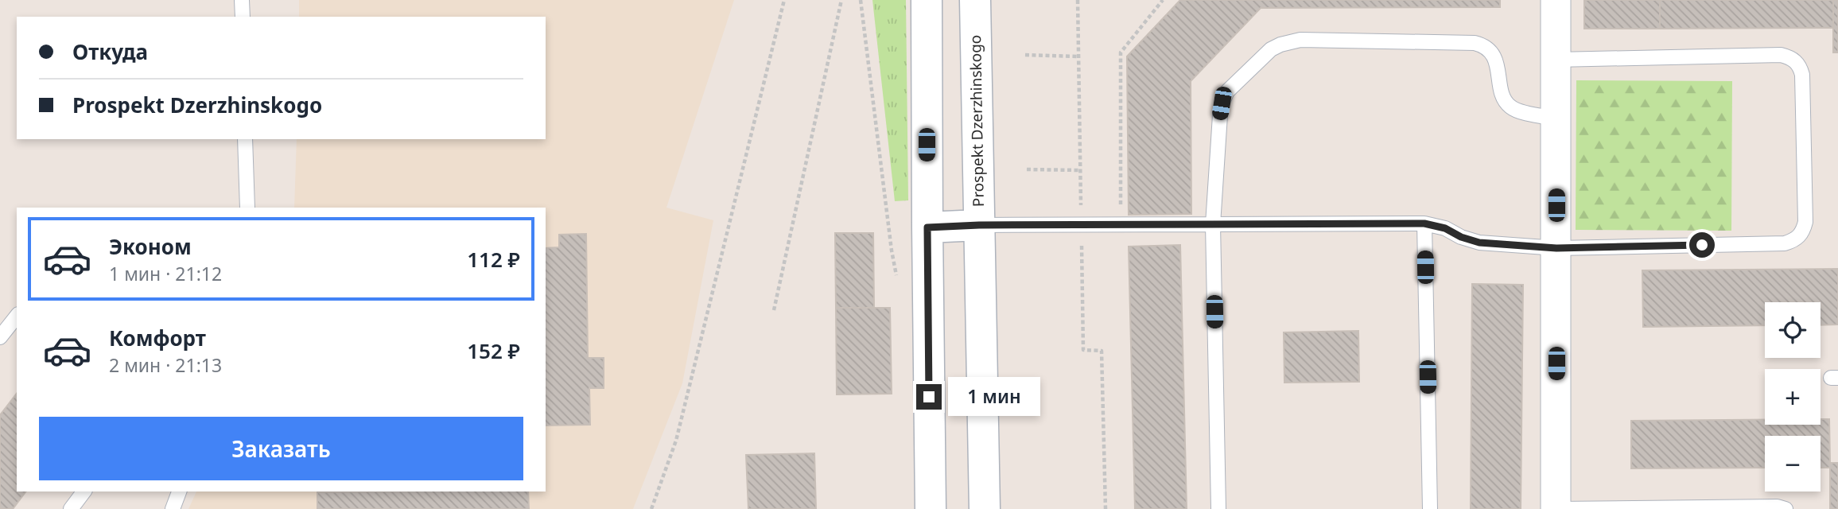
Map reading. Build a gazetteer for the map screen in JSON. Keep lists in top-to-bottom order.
{
  "streets": {
    "street": ["Prospekt Dzerzhinskogo"]
  },
  "page": {
    "banner": ["Откуда", "Prospekt Dzerzhinskogo"],
    "list": [
      {
        "name": "Эконом",
        "note": "1 мин · 21:12",
        "value": "112 ₽"
      },
      {
        "name": "Комфорт",
        "note": "2 мин · 21:13",
        "value": "152 ₽"
      }
    ],
    "map_buttons": ["+", "−"],
    "bubble": "1 мин",
    "buttons": "Заказать"
  }
}
